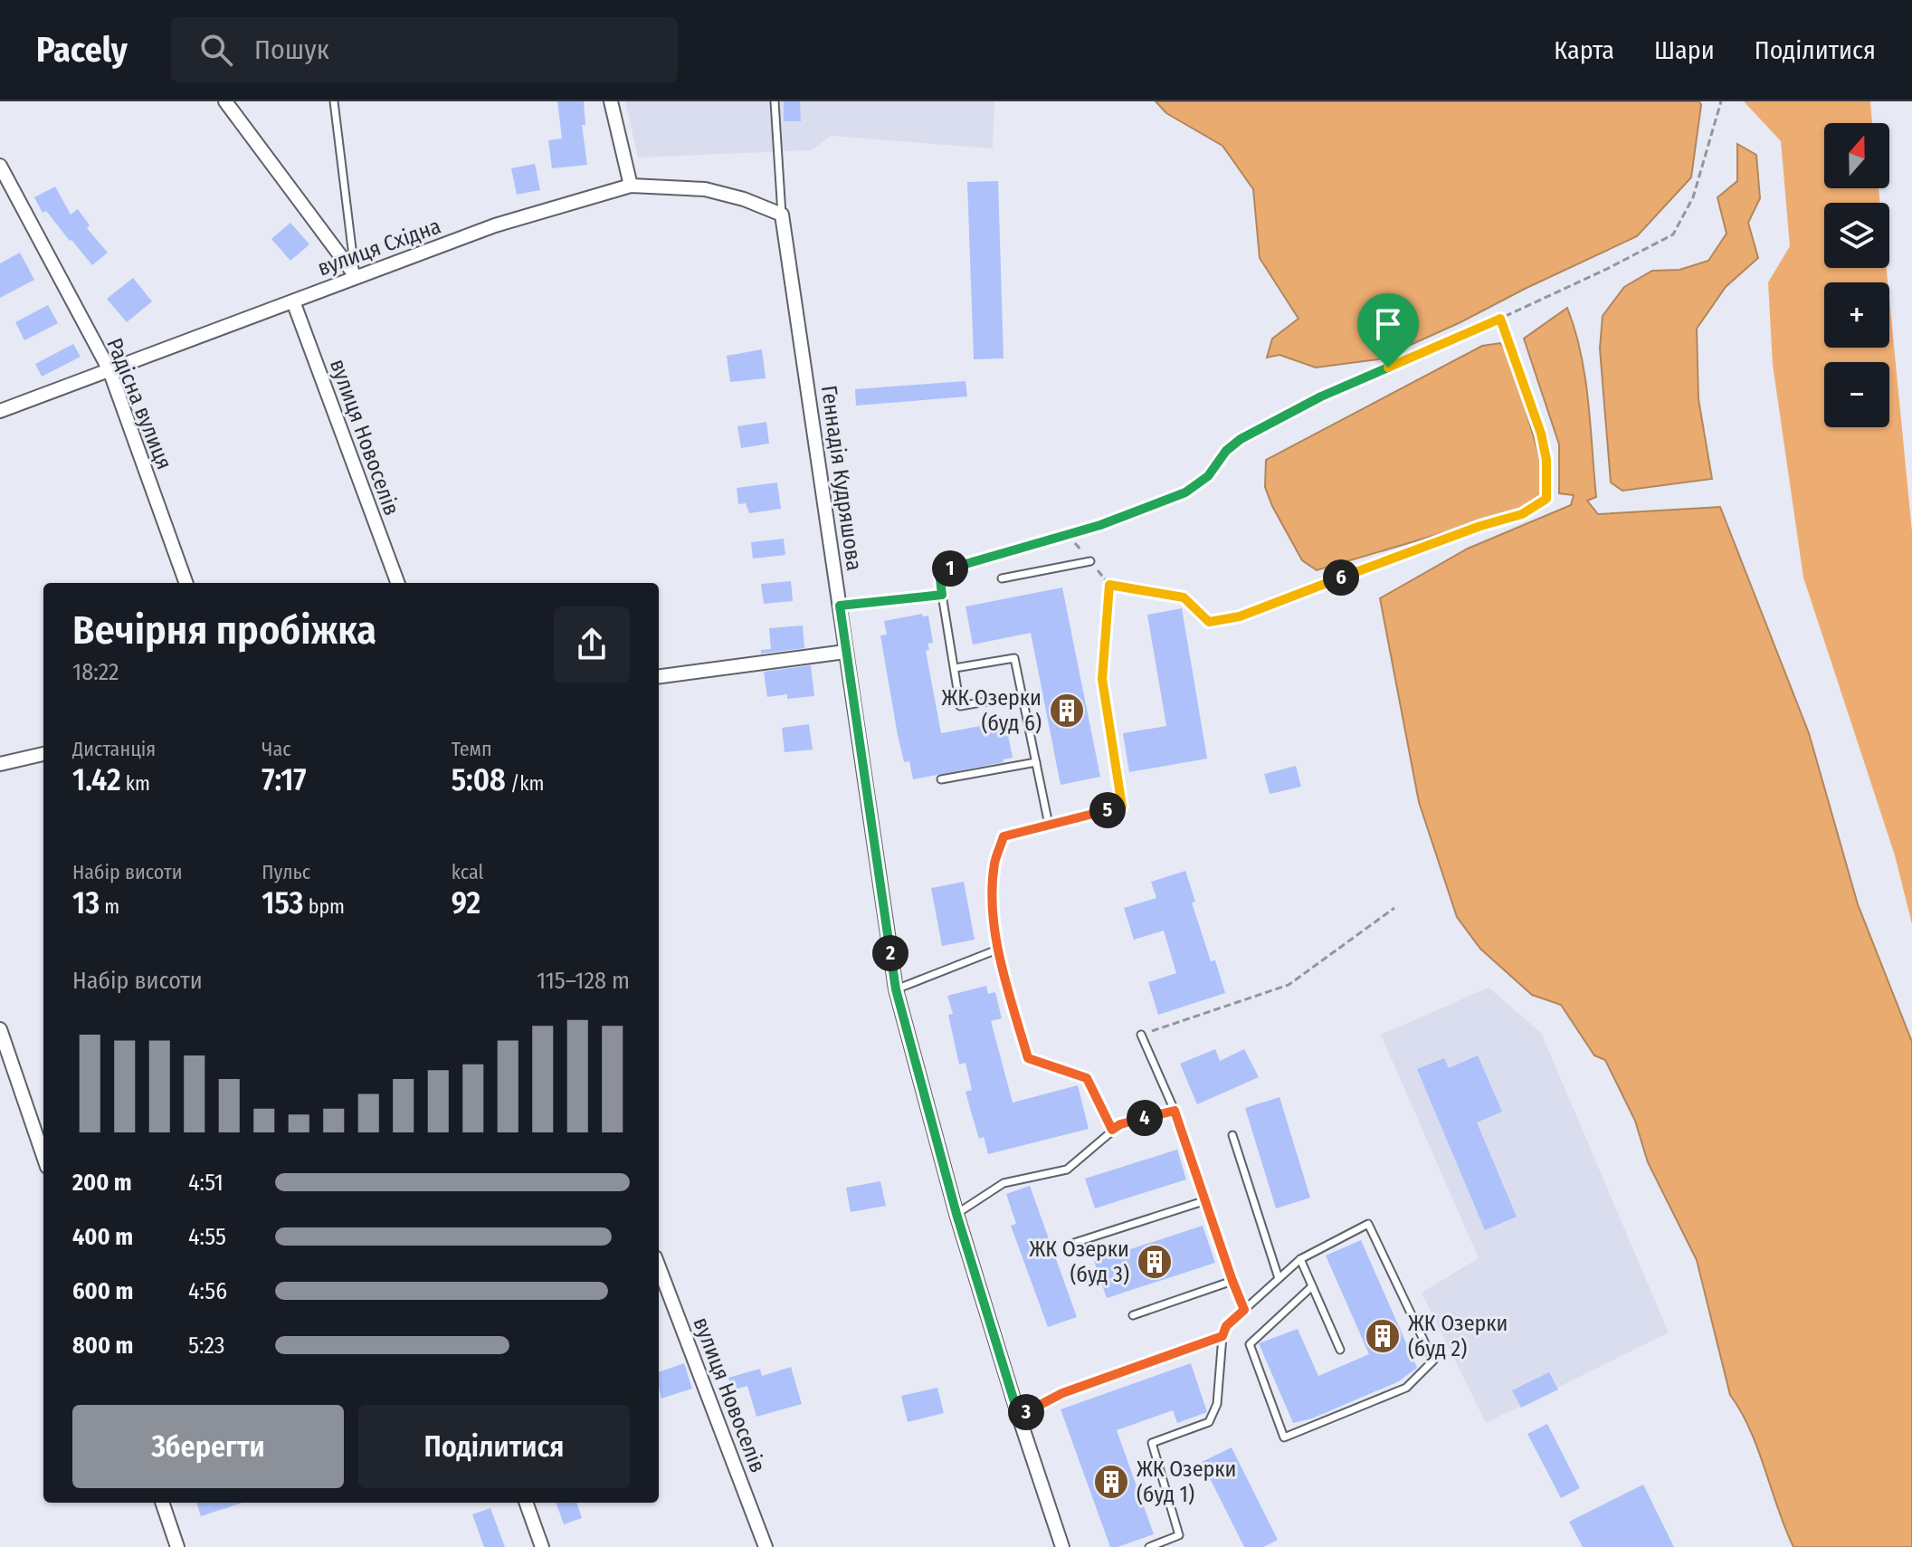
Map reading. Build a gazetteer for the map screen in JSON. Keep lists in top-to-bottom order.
{
  "streets": {
    "street": [
      "вулиця Східна",
      "Радісна вулиця",
      "вулиця Новоселів",
      "Геннадія Кудряшова"
    ]
  },
  "crossings": [
    ["вулиця Східна", "Радісна вулиця"],
    ["вулиця Східна", "вулиця Новоселів"],
    ["вулиця Східна", "Геннадія Кудряшова"]
  ],
  "places": {
    "building": [
      "ЖК Озерки (буд 6)",
      "ЖК Озерки (буд 3)",
      "ЖК Озерки (буд 2)",
      "ЖК Озерки (буд 1)"
    ]
  },
  "north": "top",
  "page": {
    "header": "Pacely",
    "search": "Пошук",
    "nav": ["Карта", "Шари", "Поділитися"],
    "map_buttons": ["+", "−"],
    "pins": [
      "1",
      "6",
      "5",
      "2",
      "4",
      "3"
    ],
    "heading": ["Вечірня пробіжка", "18:22"],
    "stats": [
      ["Дистанція", "1.42 km"],
      ["Час", "7:17"],
      ["Темп", "5:08 /km"],
      ["Набір висоти", "13 m"],
      ["Пульс", "153 bpm"],
      ["kcal", "92"]
    ],
    "chart": ["Набір висоти", "115–128 m"],
    "list": [
      {
        "name": "200 m",
        "note": "4:51"
      },
      {
        "name": "400 m",
        "note": "4:55"
      },
      {
        "name": "600 m",
        "note": "4:56"
      },
      {
        "name": "800 m",
        "note": "5:23"
      }
    ],
    "buttons": ["Зберегти", "Поділитися"]
  }
}
